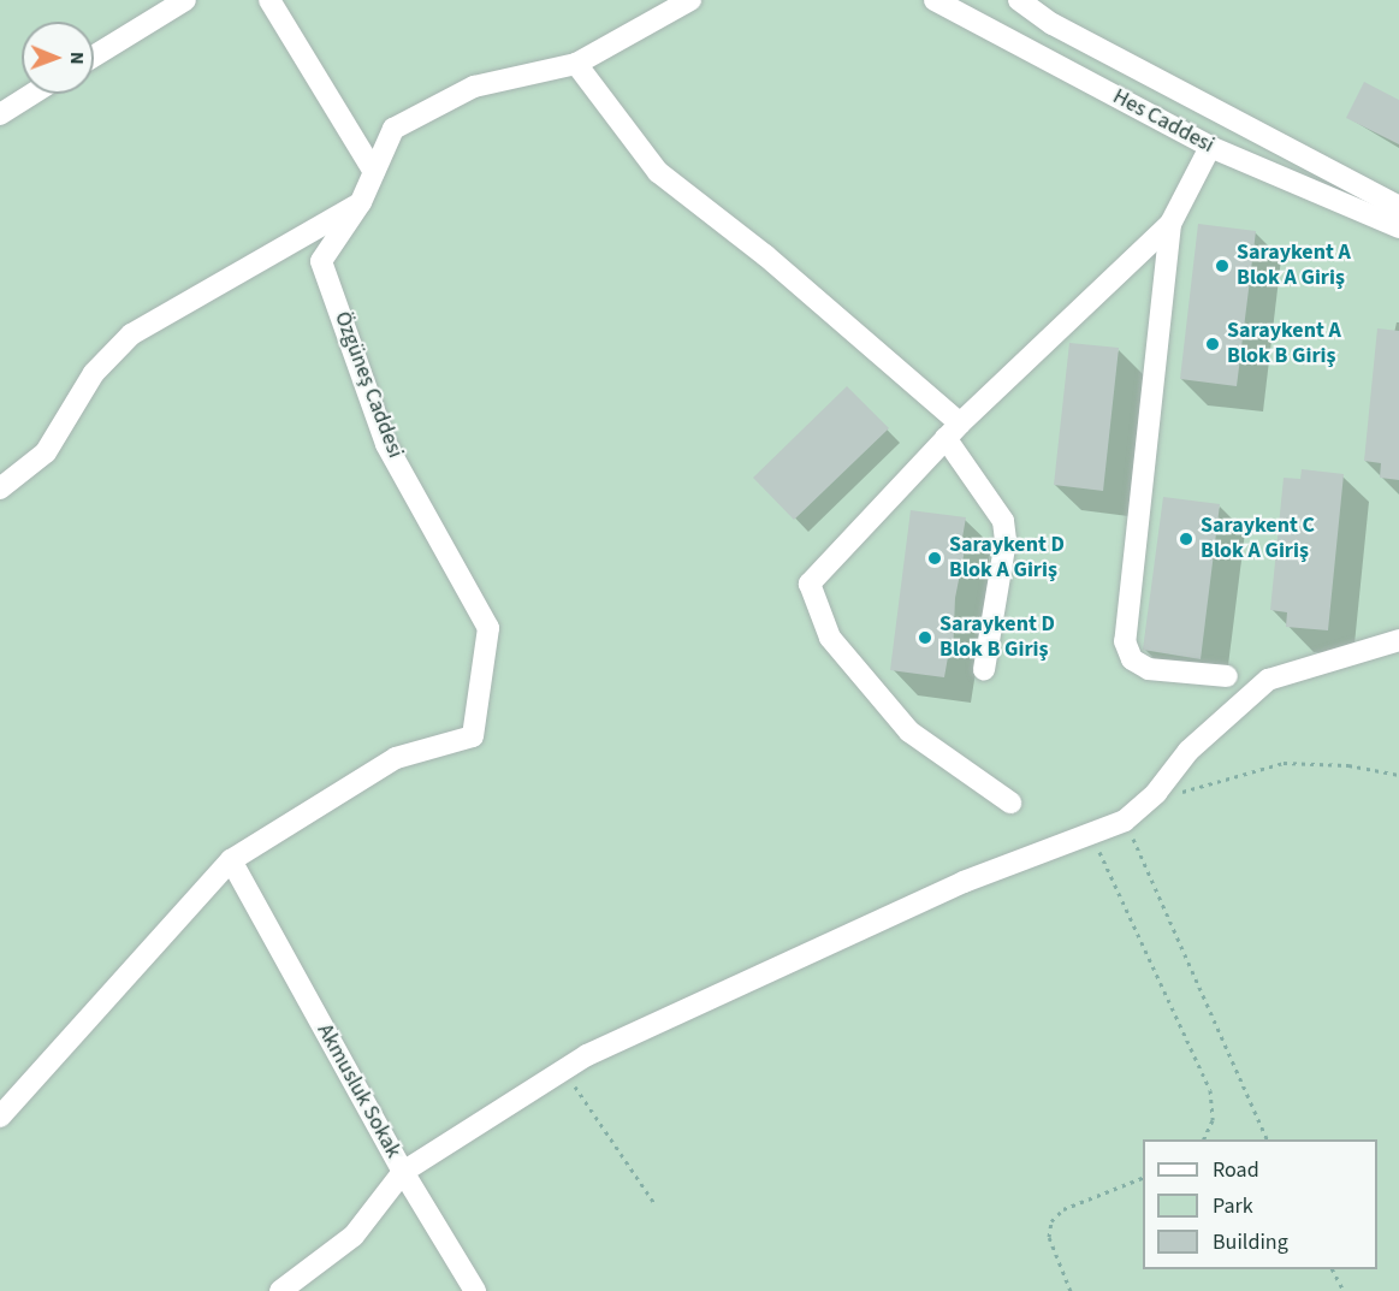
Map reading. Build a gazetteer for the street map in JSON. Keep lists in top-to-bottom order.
{
  "streets": {
    "street": ["Hes Caddesi", "Özgüneş Caddesi", "Akmusluk Sokak"]
  },
  "crossings": [
    ["Özgüneş Caddesi", "Akmusluk Sokak"]
  ],
  "places": [
    "Saraykent A Blok A Giriş",
    "Saraykent A Blok B Giriş",
    "Saraykent C Blok A Giriş",
    "Saraykent D Blok A Giriş",
    "Saraykent D Blok B Giriş"
  ],
  "legend": ["Road", "Park", "Building"],
  "north": "right"
}
